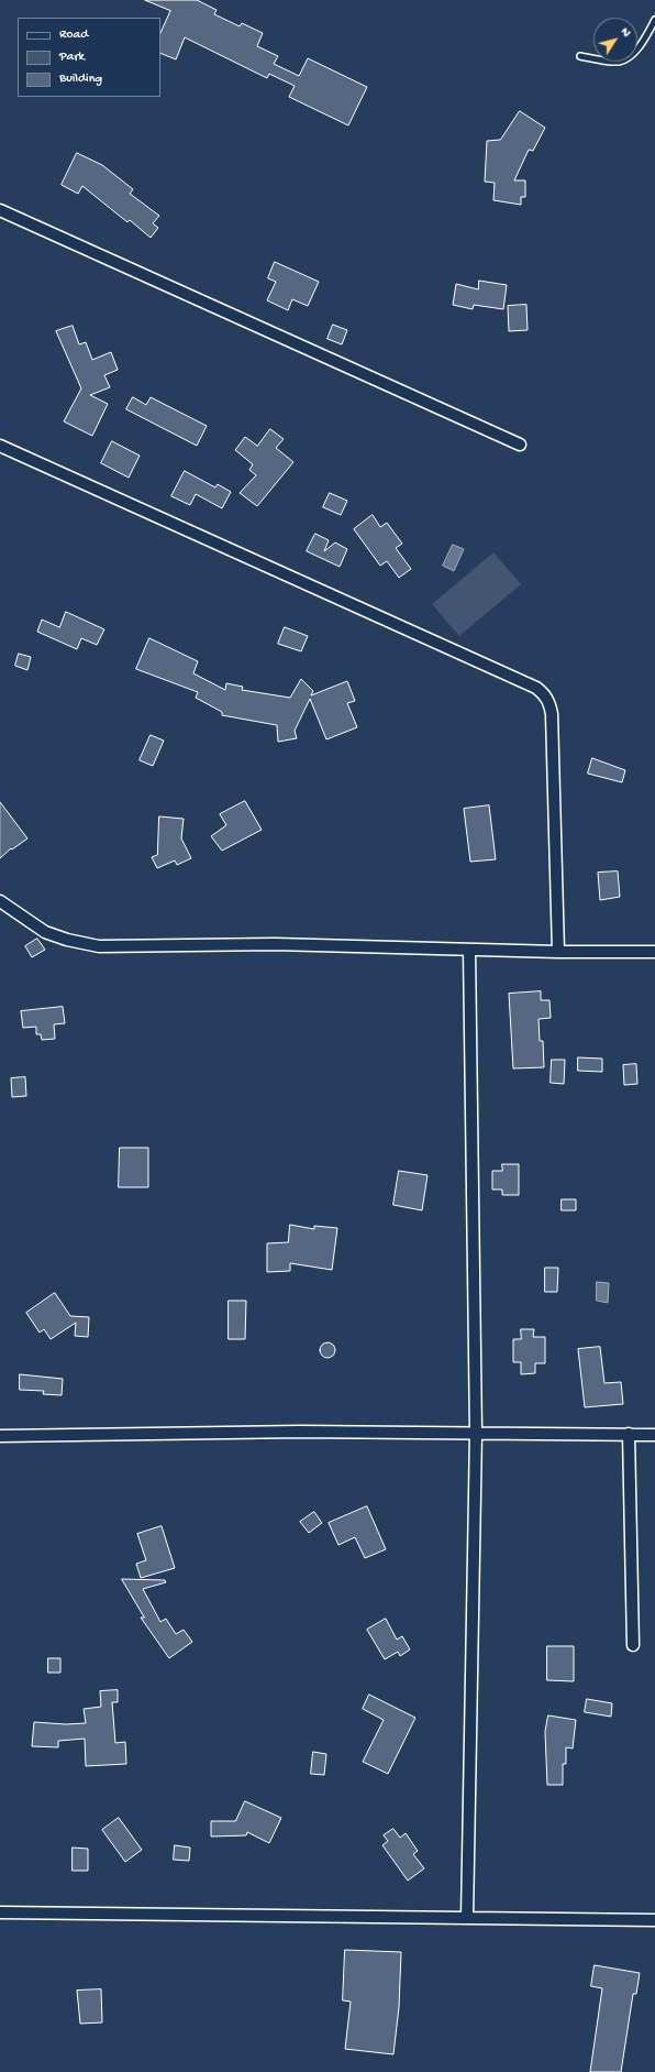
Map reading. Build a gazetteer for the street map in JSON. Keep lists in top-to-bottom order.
{
  "legend": ["Road", "Park", "Building"],
  "north": "top right"
}
